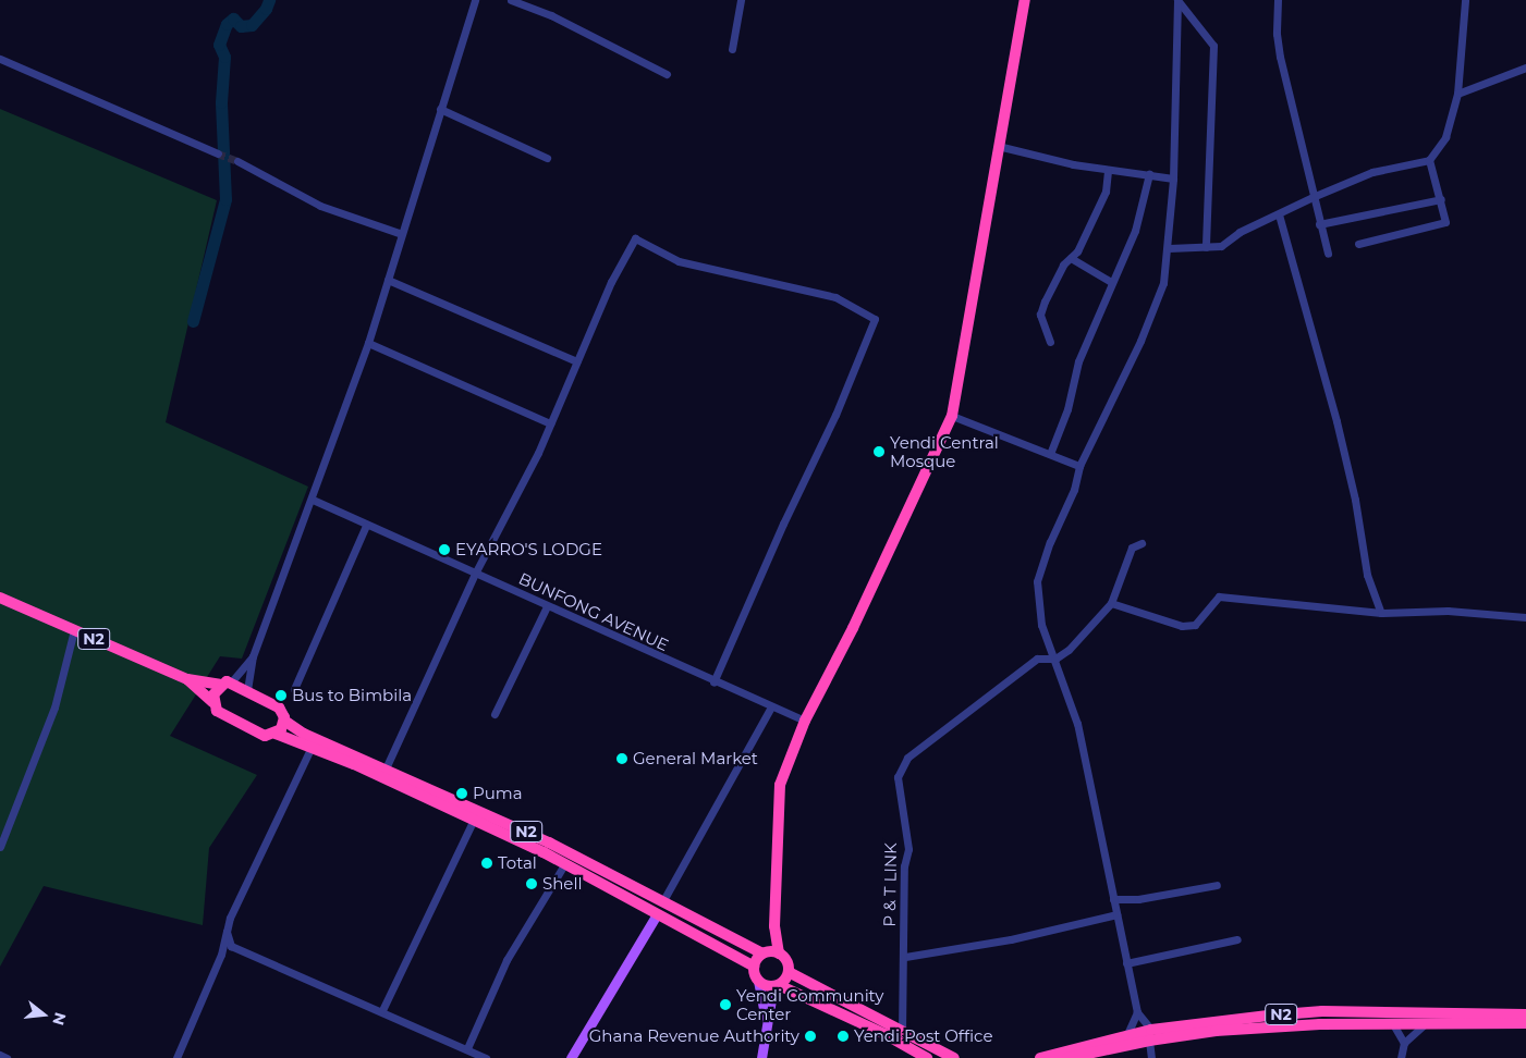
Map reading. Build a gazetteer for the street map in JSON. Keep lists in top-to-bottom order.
{
  "streets": {
    "highway": ["N2"],
    "street": ["BUNFONG AVENUE", "P & T LINK"]
  },
  "places": [
    "Yendi Central Mosque",
    "EYARRO'S LODGE",
    "Bus to Bimbila",
    "General Market",
    "Puma",
    "Total",
    "Shell",
    "Yendi Community Center",
    "Ghana Revenue Authority",
    "Yendi Post Office"
  ],
  "north": "right"
}
